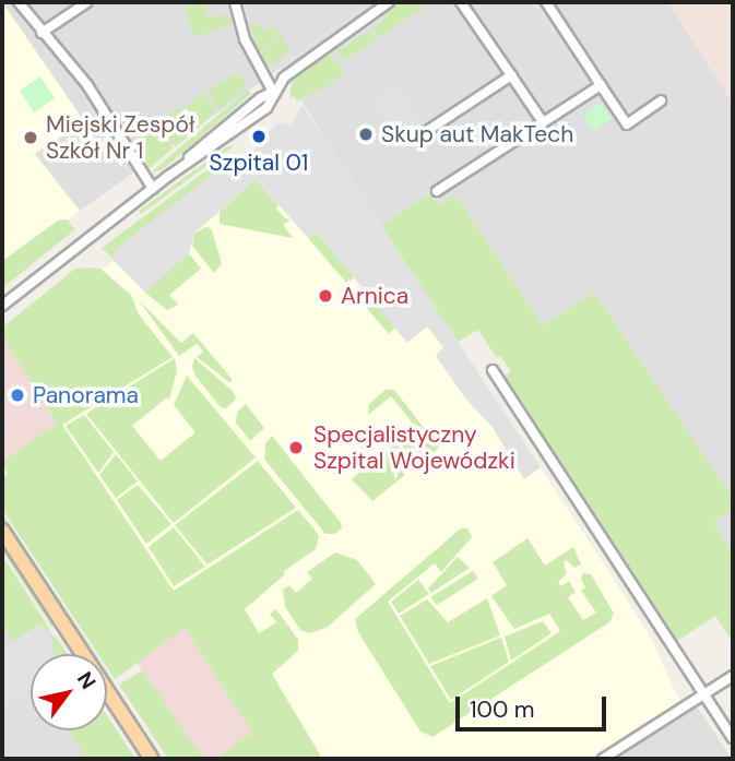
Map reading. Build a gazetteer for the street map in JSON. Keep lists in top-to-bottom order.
{
  "places": [
    "Skup aut MakTech",
    "Szpital 01",
    "Miejski Zespół Szkół Nr 1",
    "Arnica",
    "Panorama",
    "Specjalistyczny Szpital Wojewódzki"
  ],
  "scale_bar": "100 m",
  "north": "top right"
}
